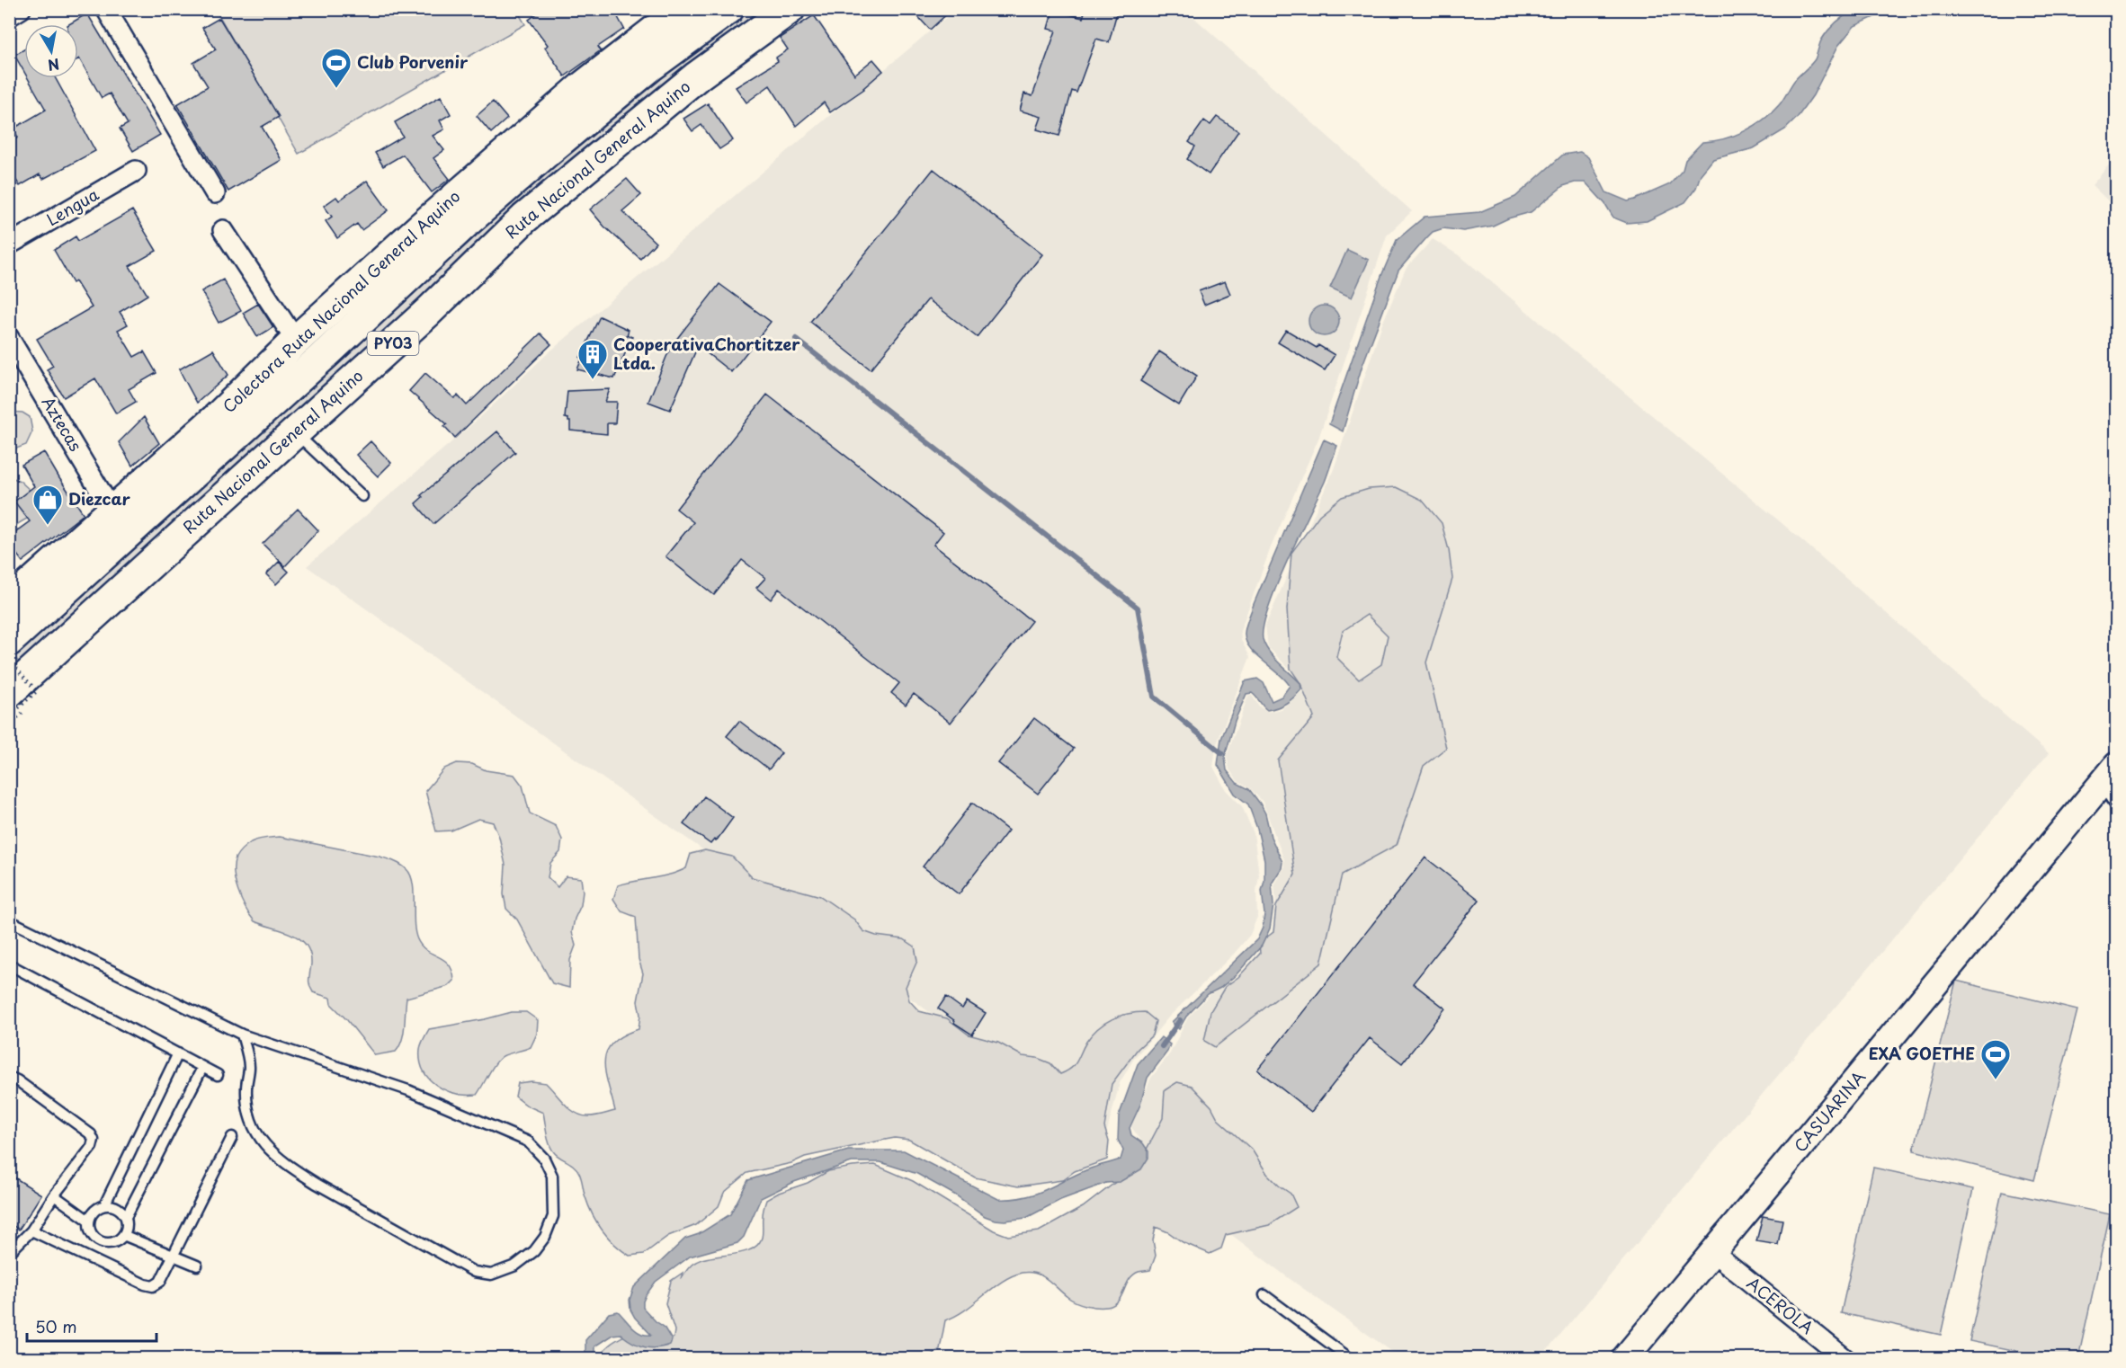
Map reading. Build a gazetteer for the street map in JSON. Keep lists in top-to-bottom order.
{
  "streets": {
    "main road": ["Ruta Nacional General Aquino", "Colectora Ruta Nacional General Aquino", "PY03"],
    "street": [
      "Lengua",
      "Aztecas",
      "CASUARINA",
      "ACEROLA"
    ]
  },
  "crossings": [
    ["Colectora Ruta Nacional General Aquino", "Aztecas"],
    ["CASUARINA", "ACEROLA"]
  ],
  "places": {
    "sports": ["Club Porvenir", "EXA GOETHE"],
    "building": ["CooperativaChortitzer Ltda."],
    "shop": ["Diezcar"]
  },
  "scale_bar": "50 m",
  "north": "bottom"
}
